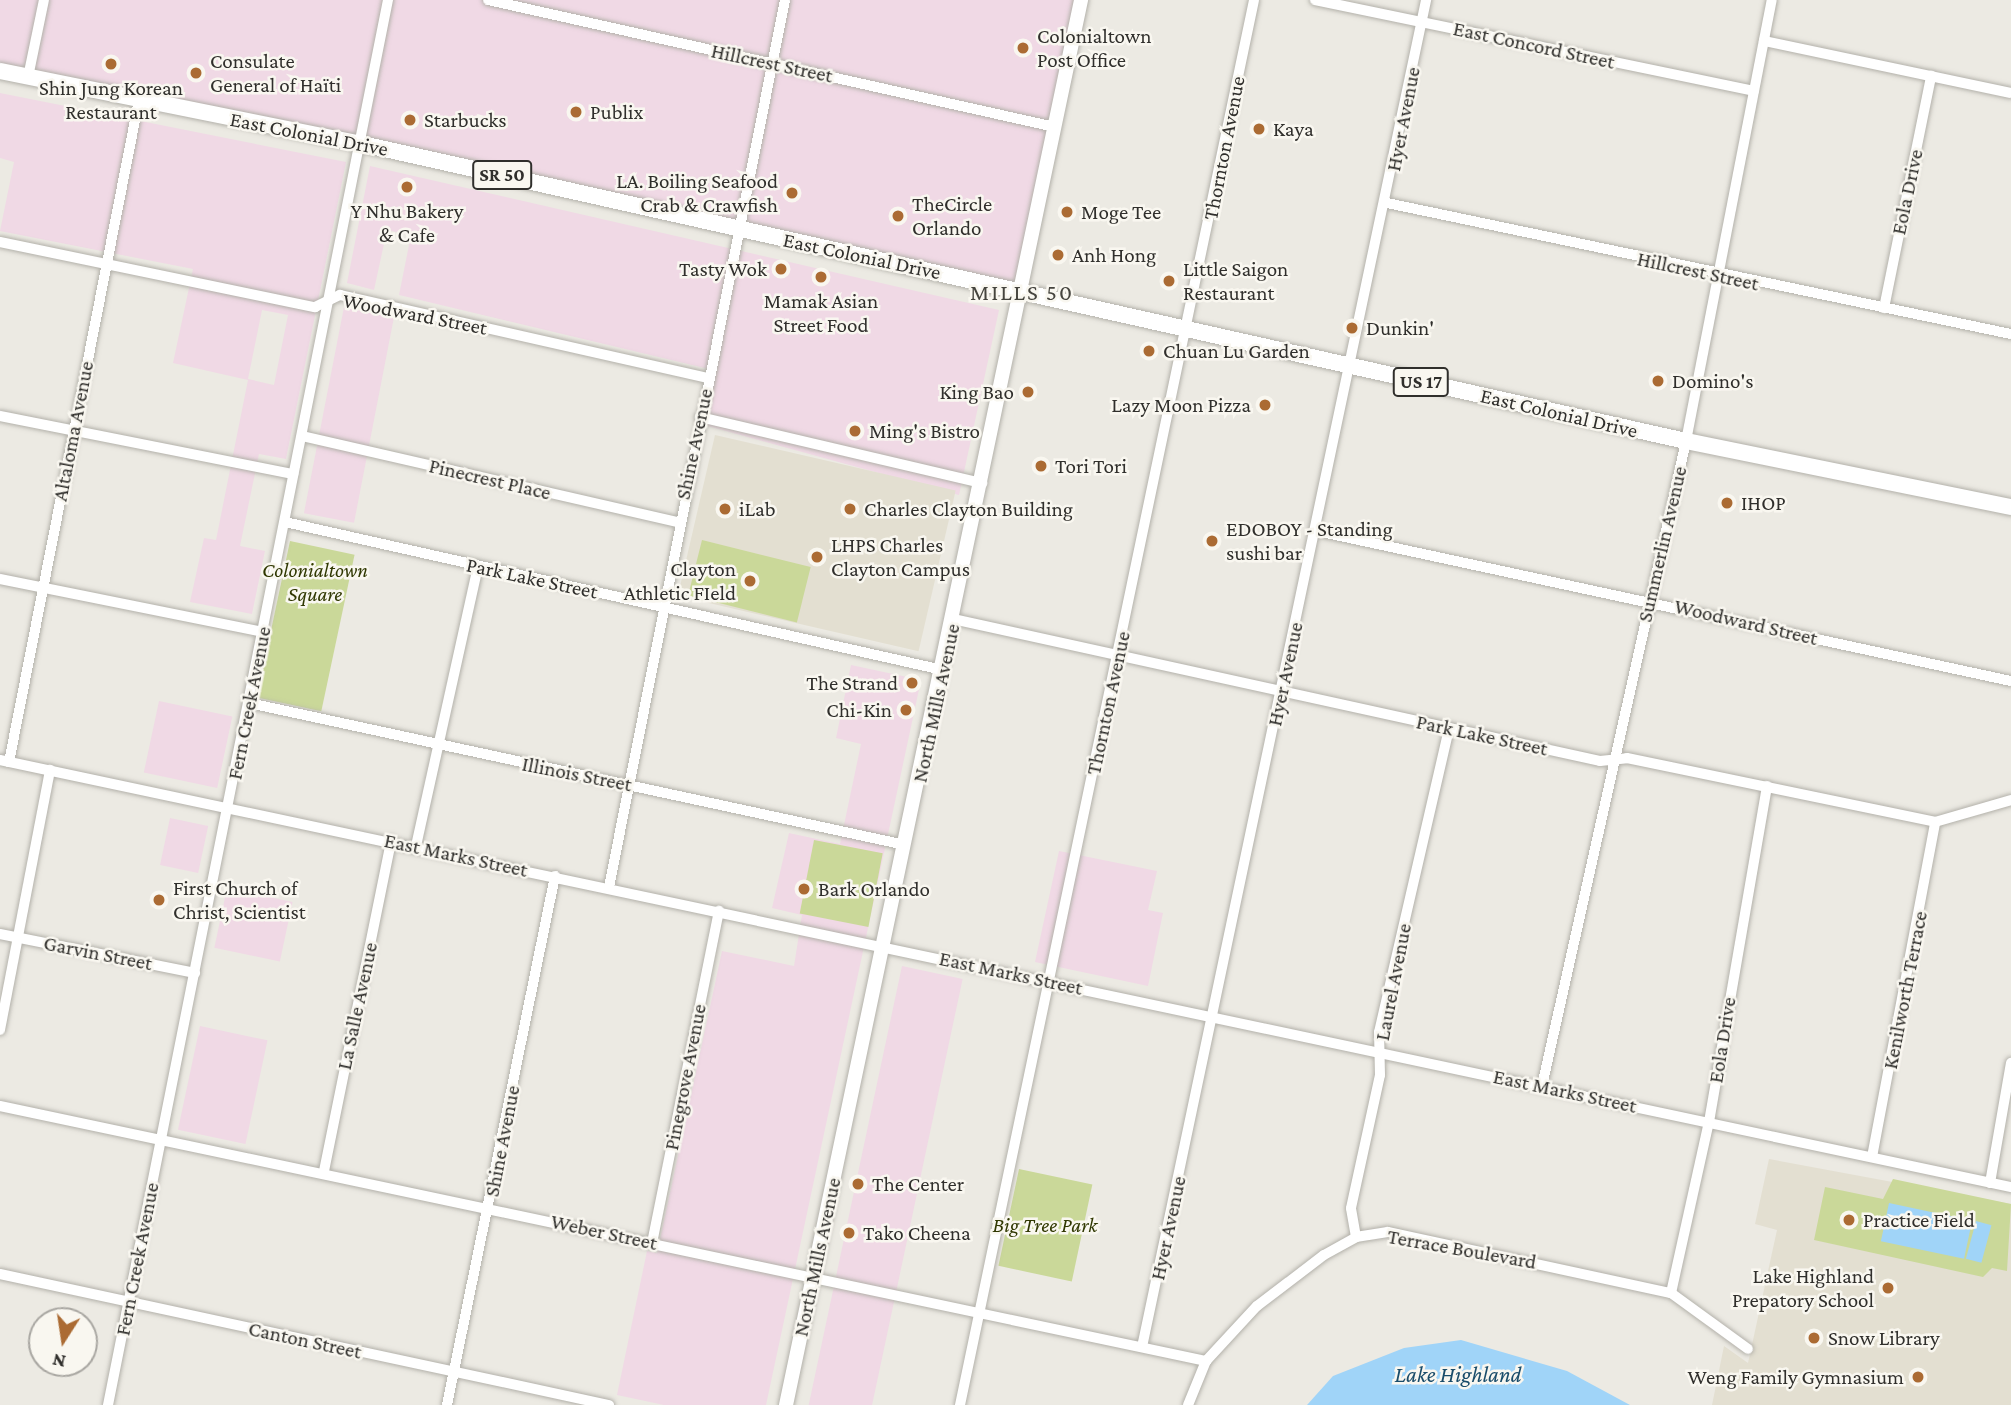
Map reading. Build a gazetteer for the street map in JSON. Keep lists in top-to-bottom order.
{
  "streets": {
    "highway": ["East Colonial Drive", "SR 50", "US 17"],
    "main road": ["North Mills Avenue"],
    "street": [
      "East Concord Street",
      "Hillcrest Street",
      "Hyer Avenue",
      "Thornton Avenue",
      "Eola Drive",
      "Woodward Street",
      "Altaloma Avenue",
      "Shine Avenue",
      "Pinecrest Place",
      "Summerlin Avenue",
      "Park Lake Street",
      "Fern Creek Avenue",
      "Illinois Street",
      "East Marks Street",
      "Garvin Street",
      "Laurel Avenue",
      "Kenilworth Terrace",
      "La Salle Avenue",
      "Pinegrove Avenue",
      "Weber Street",
      "Terrace Boulevard",
      "Canton Street"
    ]
  },
  "crossings": [
    ["East Concord Street", "Hyer Avenue"],
    ["East Concord Street", "Summerlin Avenue"],
    ["Hillcrest Street", "Hyer Avenue"],
    ["Hillcrest Street", "Eola Drive"],
    ["Hillcrest Street", "Shine Avenue"],
    ["Hillcrest Street", "Summerlin Avenue"],
    ["Hillcrest Street", "North Mills Avenue"],
    ["Hyer Avenue", "East Colonial Drive"],
    ["Hyer Avenue", "Woodward Street"],
    ["Hyer Avenue", "Park Lake Street"],
    ["Hyer Avenue", "East Marks Street"],
    ["Hyer Avenue", "Weber Street"],
    ["East Colonial Drive", "Thornton Avenue"],
    ["East Colonial Drive", "Altaloma Avenue"],
    ["East Colonial Drive", "Shine Avenue"],
    ["East Colonial Drive", "Summerlin Avenue"],
    ["East Colonial Drive", "Fern Creek Avenue"],
    ["East Colonial Drive", "North Mills Avenue"],
    ["Thornton Avenue", "Park Lake Street"],
    ["Thornton Avenue", "East Marks Street"],
    ["Thornton Avenue", "Weber Street"],
    ["Eola Drive", "Park Lake Street"],
    ["Eola Drive", "East Marks Street"],
    ["Eola Drive", "Terrace Boulevard"],
    ["Woodward Street", "Altaloma Avenue"],
    ["Woodward Street", "Shine Avenue"],
    ["Woodward Street", "Summerlin Avenue"],
    ["Woodward Street", "Fern Creek Avenue"],
    ["Altaloma Avenue", "East Marks Street"],
    ["Shine Avenue", "Pinecrest Place"],
    ["Shine Avenue", "Park Lake Street"],
    ["Shine Avenue", "Illinois Street"],
    ["Shine Avenue", "East Marks Street"],
    ["Shine Avenue", "Weber Street"],
    ["Shine Avenue", "Canton Street"],
    ["Pinecrest Place", "Fern Creek Avenue"],
    ["Summerlin Avenue", "Park Lake Street"],
    ["Summerlin Avenue", "East Marks Street"],
    ["Park Lake Street", "Fern Creek Avenue"],
    ["Park Lake Street", "North Mills Avenue"],
    ["Park Lake Street", "Laurel Avenue"],
    ["Park Lake Street", "Kenilworth Terrace"],
    ["Fern Creek Avenue", "Illinois Street"],
    ["Fern Creek Avenue", "East Marks Street"],
    ["Fern Creek Avenue", "Garvin Street"],
    ["Fern Creek Avenue", "Weber Street"],
    ["Fern Creek Avenue", "Canton Street"],
    ["North Mills Avenue", "Illinois Street"],
    ["North Mills Avenue", "East Marks Street"],
    ["North Mills Avenue", "Weber Street"],
    ["East Marks Street", "Laurel Avenue"],
    ["East Marks Street", "Kenilworth Terrace"],
    ["East Marks Street", "La Salle Avenue"],
    ["East Marks Street", "Pinegrove Avenue"],
    ["Laurel Avenue", "Terrace Boulevard"],
    ["La Salle Avenue", "Weber Street"],
    ["Pinegrove Avenue", "Weber Street"],
    ["Weber Street", "Terrace Boulevard"]
  ],
  "districts": ["MILLS 50"],
  "water": ["Lake Highland"],
  "parks": ["Colonialtown Square", "Big Tree Park"],
  "places": [
    "Colonialtown Post Office",
    "Shin Jung Korean Restaurant",
    "Consulate General of Haïti",
    "Publix",
    "Starbucks",
    "Kaya",
    "Y Nhu Bakery & Cafe",
    "LA. Boiling Seafood Crab & Crawfish",
    "Moge Tee",
    "TheCircle Orlando",
    "Anh Hong",
    "Tasty Wok",
    "Mamak Asian Street Food",
    "Little Saigon Restaurant",
    "Dunkin'",
    "Chuan Lu Garden",
    "Domino's",
    "King Bao",
    "Lazy Moon Pizza",
    "Ming's Bistro",
    "Tori Tori",
    "IHOP",
    "iLab",
    "Charles Clayton Building",
    "EDOBOY - Standing sushi bar",
    "LHPS Charles Clayton Campus",
    "Clayton Athletic FIeld",
    "The Strand",
    "Chi-Kin",
    "Bark Orlando",
    "First Church of Christ, Scientist",
    "The Center",
    "Practice Field",
    "Tako Cheena",
    "Lake Highland Prepatory School",
    "Snow Library",
    "Weng Family Gymnasium"
  ],
  "north": "bottom"
}
